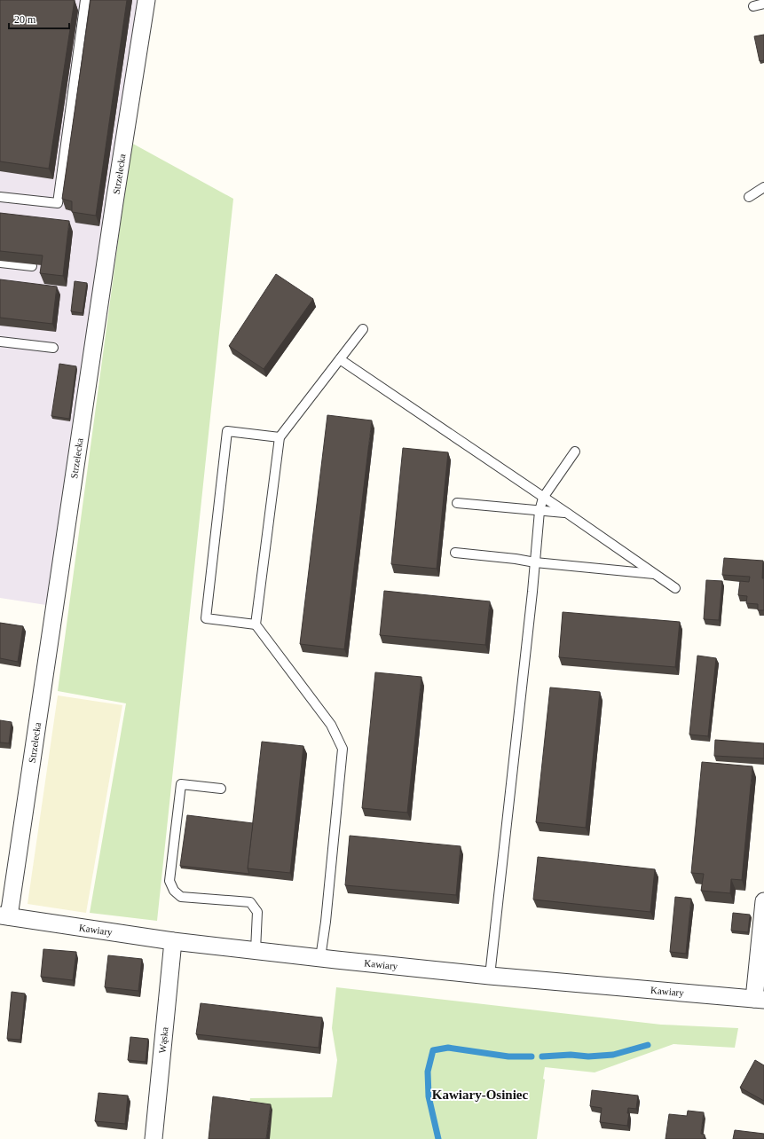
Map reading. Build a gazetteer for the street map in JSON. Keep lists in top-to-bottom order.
{
  "streets": {
    "street": ["Strzelecka", "Kawiary", "Wąska"]
  },
  "crossings": [
    ["Strzelecka", "Kawiary"],
    ["Kawiary", "Wąska"]
  ],
  "districts": ["Kawiary-Osiniec"],
  "scale_bar": "20 m"
}
